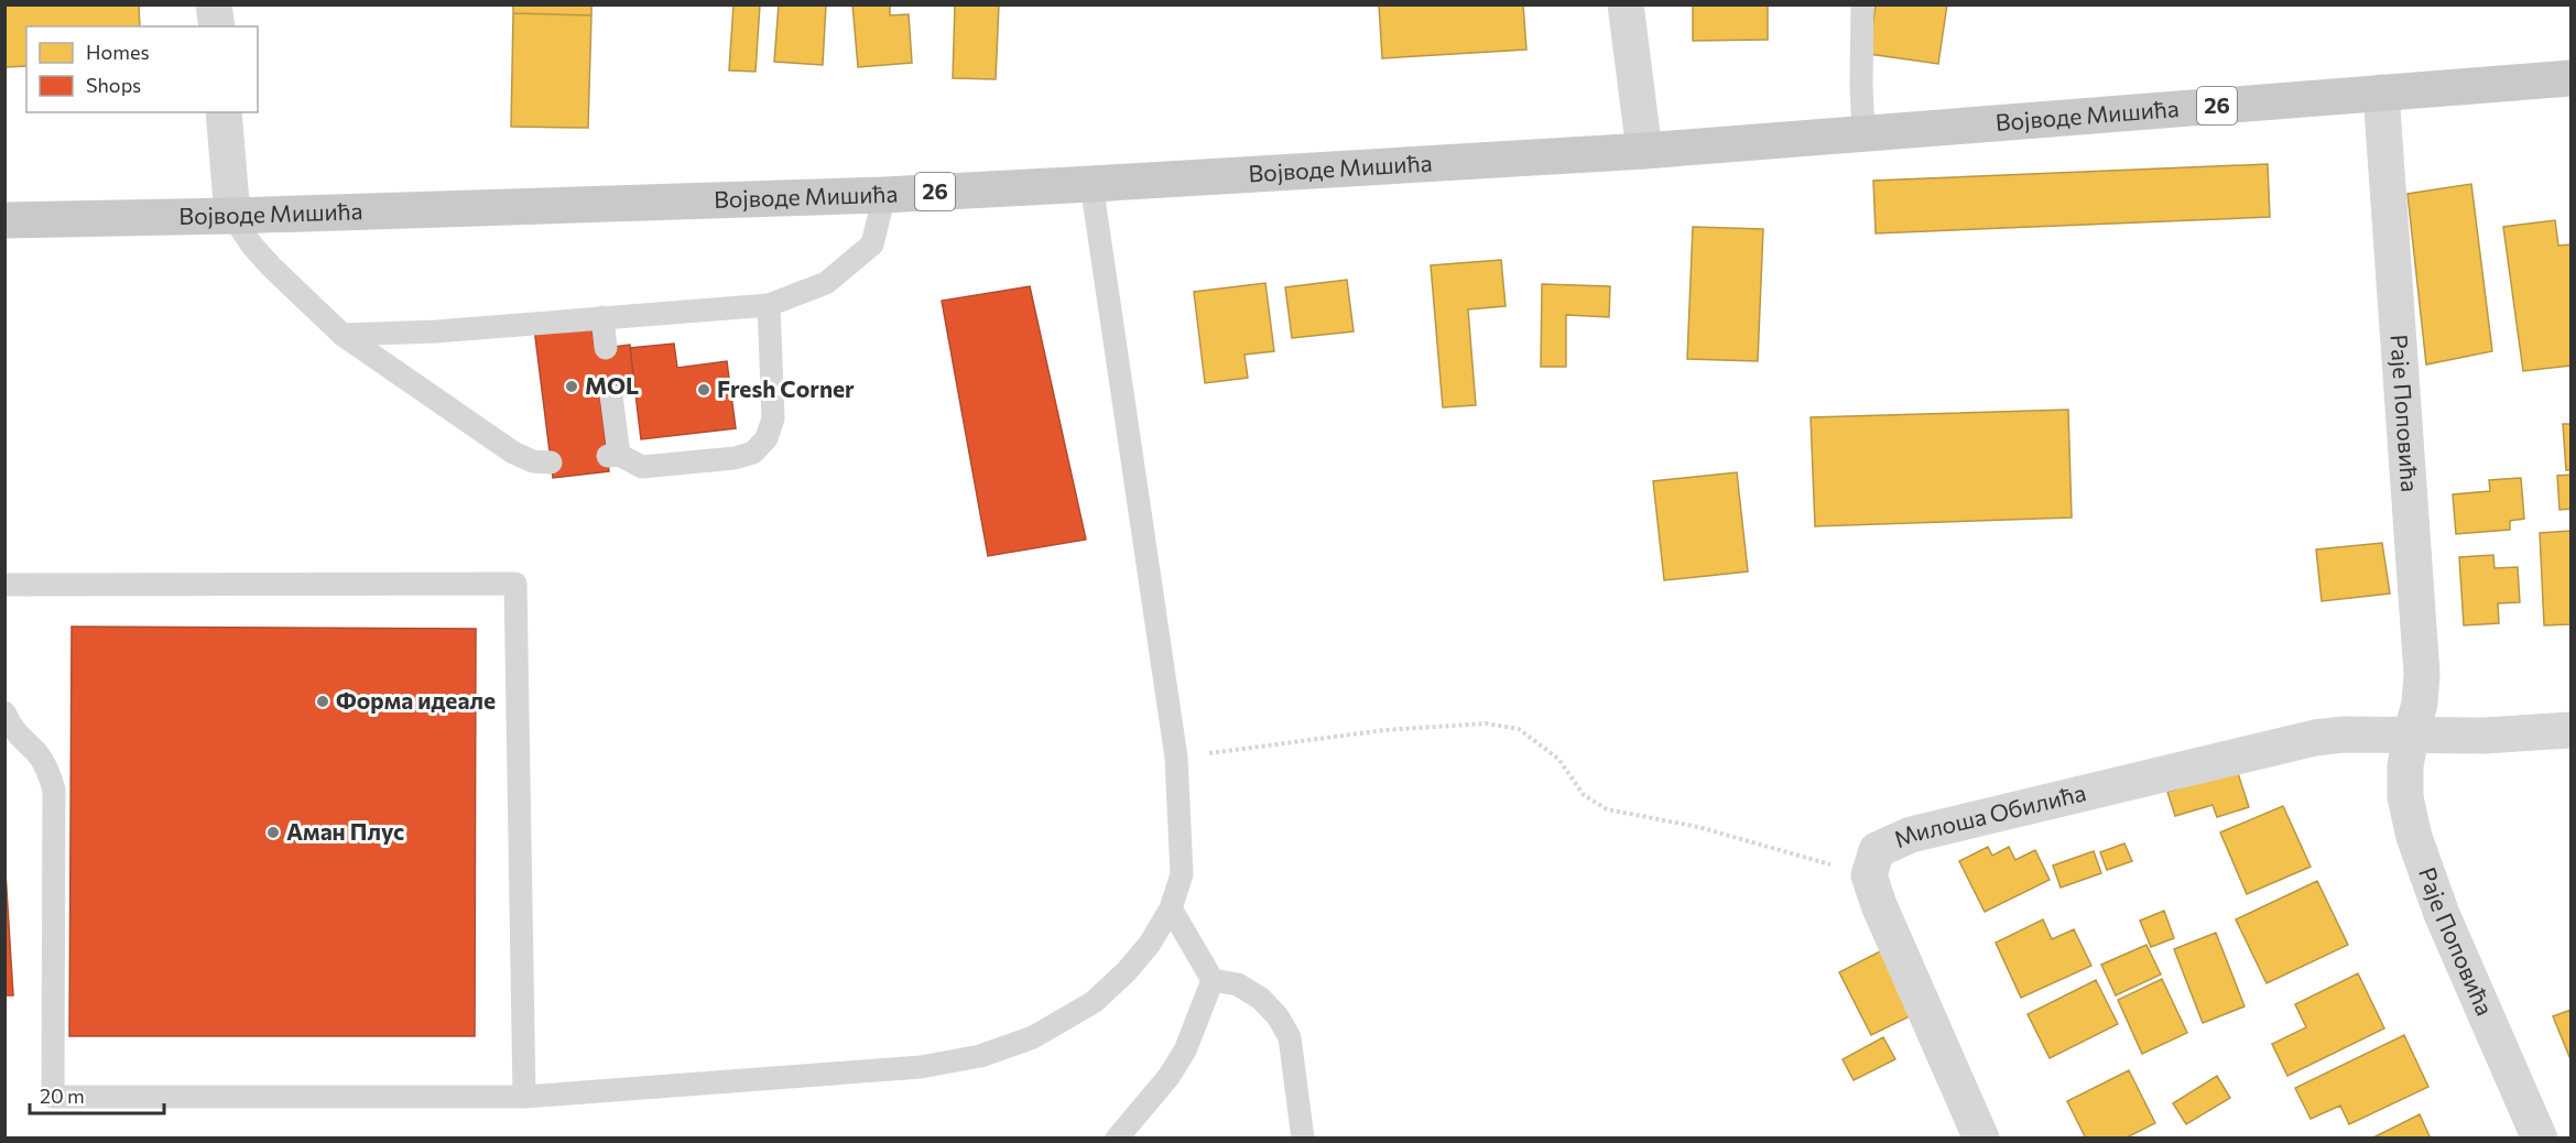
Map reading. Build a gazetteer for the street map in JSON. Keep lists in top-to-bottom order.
{
  "streets": {
    "main road": ["26", "Војводе Мишића"],
    "street": ["Раје Поповића", "Милоша Обилића"]
  },
  "crossings": [
    ["Војводе Мишића", "Раје Поповића"],
    ["Раје Поповића", "Милоша Обилића"]
  ],
  "places": [
    "MOL",
    "Fresh Corner",
    "Форма идеале",
    "Аман Плус"
  ],
  "legend": ["Homes", "Shops"],
  "scale_bar": "20 m"
}
